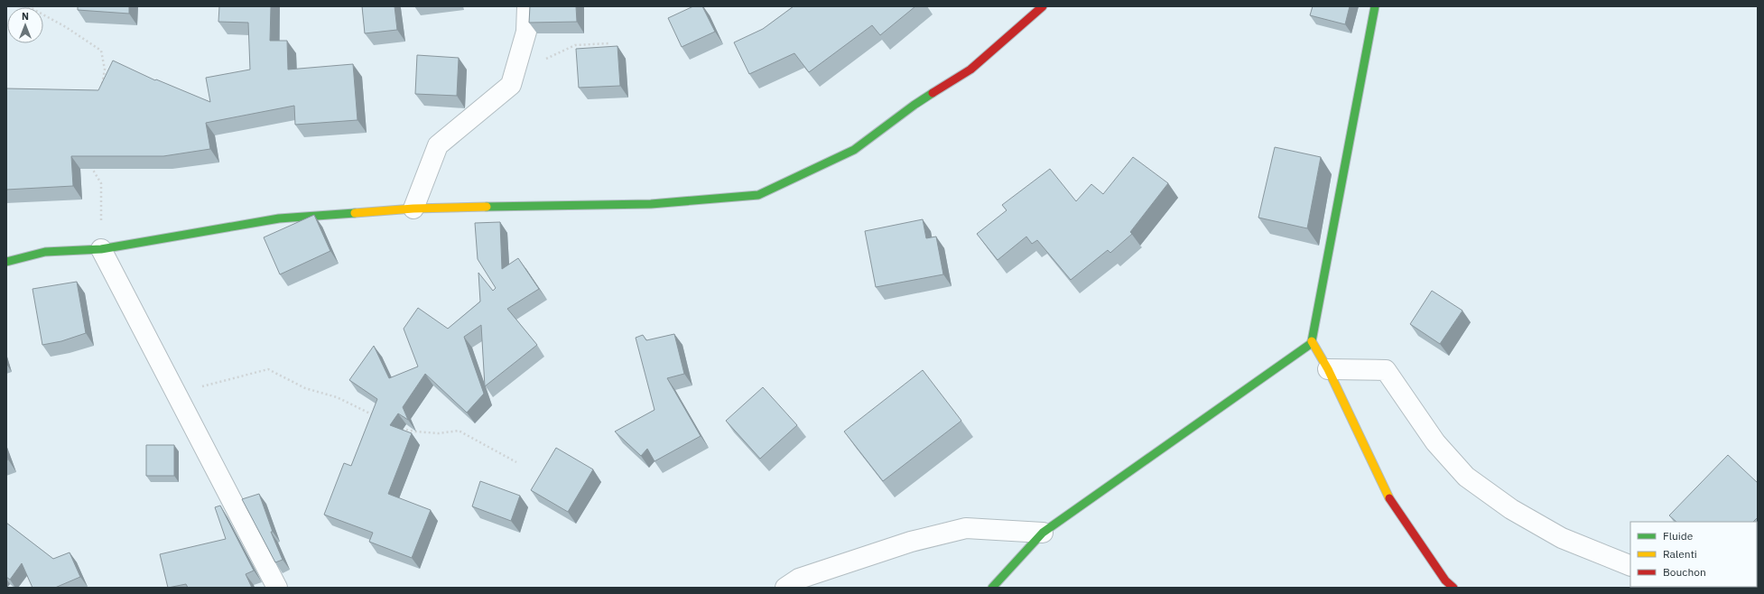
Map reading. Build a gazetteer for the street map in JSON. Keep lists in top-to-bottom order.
{
  "legend": ["Fluide", "Ralenti", "Bouchon"],
  "north": "top"
}
